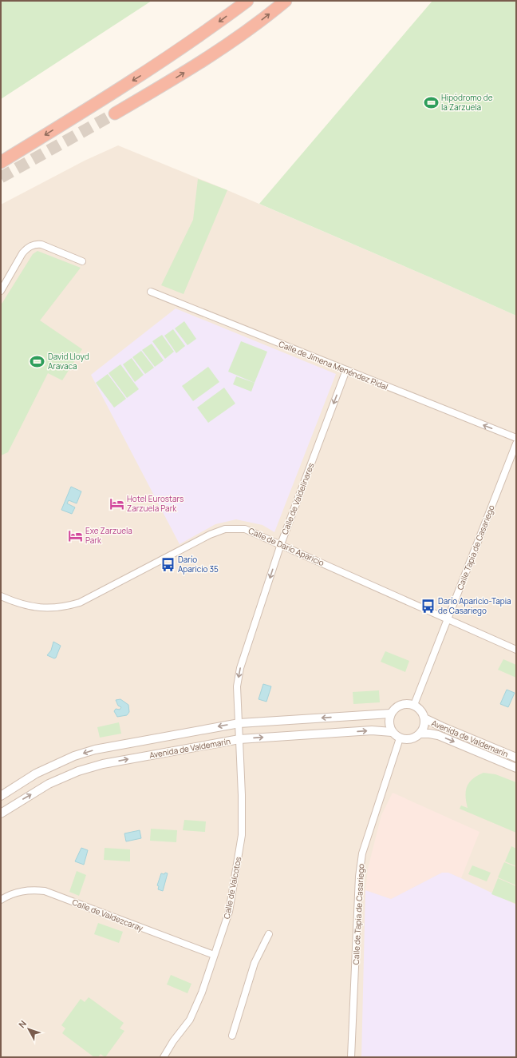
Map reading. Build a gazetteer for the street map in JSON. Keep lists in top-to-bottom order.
{
  "streets": {
    "street": [
      "Calle de Jimena Menéndez Pidal",
      "Calle de Valdelinares",
      "Calle de Darío Aparicio",
      "Calle Tapia de Casariego",
      "Avenida de Valdemarín",
      "Calle de Valcotos",
      "Calle de Tapia de Casariego",
      "Calle de Valdezcaray"
    ]
  },
  "crossings": [
    ["Calle de Jimena Menéndez Pidal", "Calle de Valdelinares"],
    ["Calle de Valdelinares", "Calle de Darío Aparicio"],
    ["Calle de Valdelinares", "Avenida de Valdemarín"],
    ["Calle de Valdelinares", "Calle de Valcotos"],
    ["Calle de Darío Aparicio", "Calle Tapia de Casariego"],
    ["Calle Tapia de Casariego", "Avenida de Valdemarín"],
    ["Calle Tapia de Casariego", "Calle de Tapia de Casariego"],
    ["Avenida de Valdemarín", "Calle de Valcotos"],
    ["Avenida de Valdemarín", "Calle de Tapia de Casariego"],
    ["Calle de Valcotos", "Calle de Valdezcaray"]
  ],
  "one_way": ["Calle de Jimena Menéndez Pidal", "Calle de Valdelinares"],
  "places": {
    "sports": ["Hipódromo de la Zarzuela", "David Lloyd Aravaca"],
    "hotel": ["Hotel Eurostars Zarzuela Park", "Exe Zarzuela Park"],
    "bus stop": ["Darío Aparicio 35", "Darío Aparicio-Tapia de Casariego"]
  },
  "north": "top left"
}
